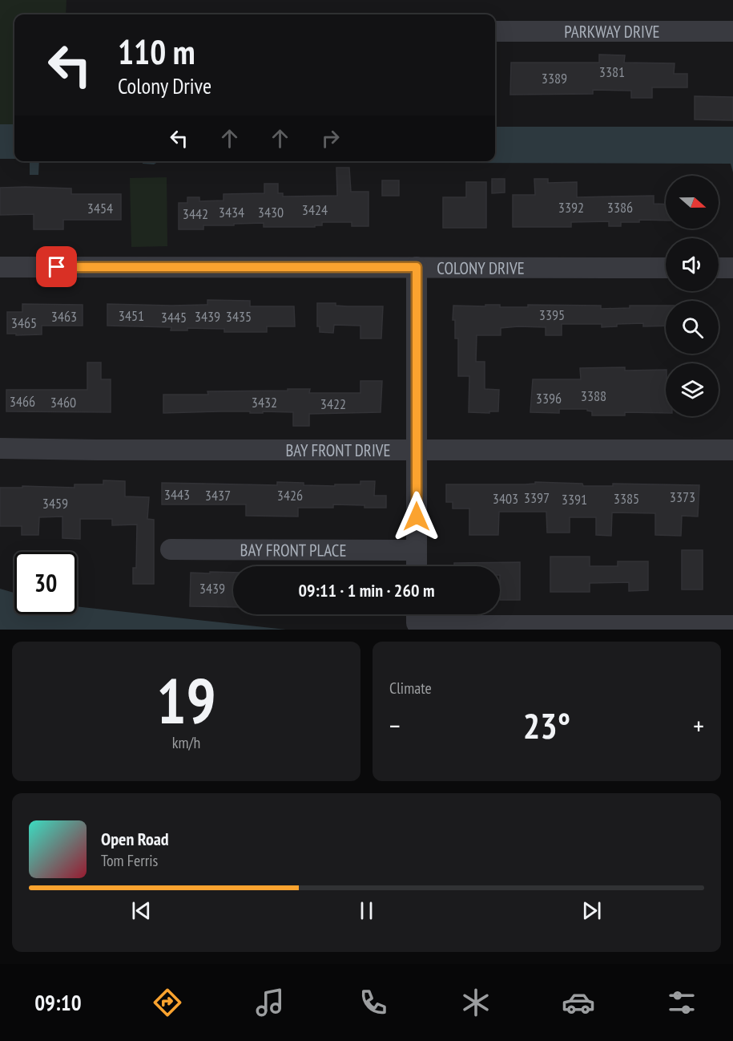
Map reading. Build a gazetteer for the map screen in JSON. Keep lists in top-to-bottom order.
{
  "streets": {
    "street": [
      "PARKWAY DRIVE",
      "COLONY DRIVE",
      "BAY FRONT DRIVE",
      "BAY FRONT PLACE"
    ]
  },
  "house_numbers": [
    "3381",
    "3389",
    "3392",
    "3386",
    "3454",
    "3424",
    "3434",
    "3430",
    "3442",
    "3395",
    "3451",
    "3463",
    "3439",
    "3435",
    "3445",
    "3465",
    "3388",
    "3396",
    "3466",
    "3460",
    "3432",
    "3422",
    "3443",
    "3437",
    "3426",
    "3373",
    "3397",
    "3403",
    "3385",
    "3391",
    "3459",
    "3439"
  ],
  "north": "right",
  "page": {
    "turn": ["110 m", "Colony Drive"],
    "limit": "30",
    "trip": "09:11 · 1 min · 260 m",
    "tile": [
      ["19", "km/h"],
      "Climate"
    ],
    "heat": ["−", "23°", "+"],
    "song": ["Open Road", "Tom Ferris"],
    "tabs": "09:10"
  }
}
